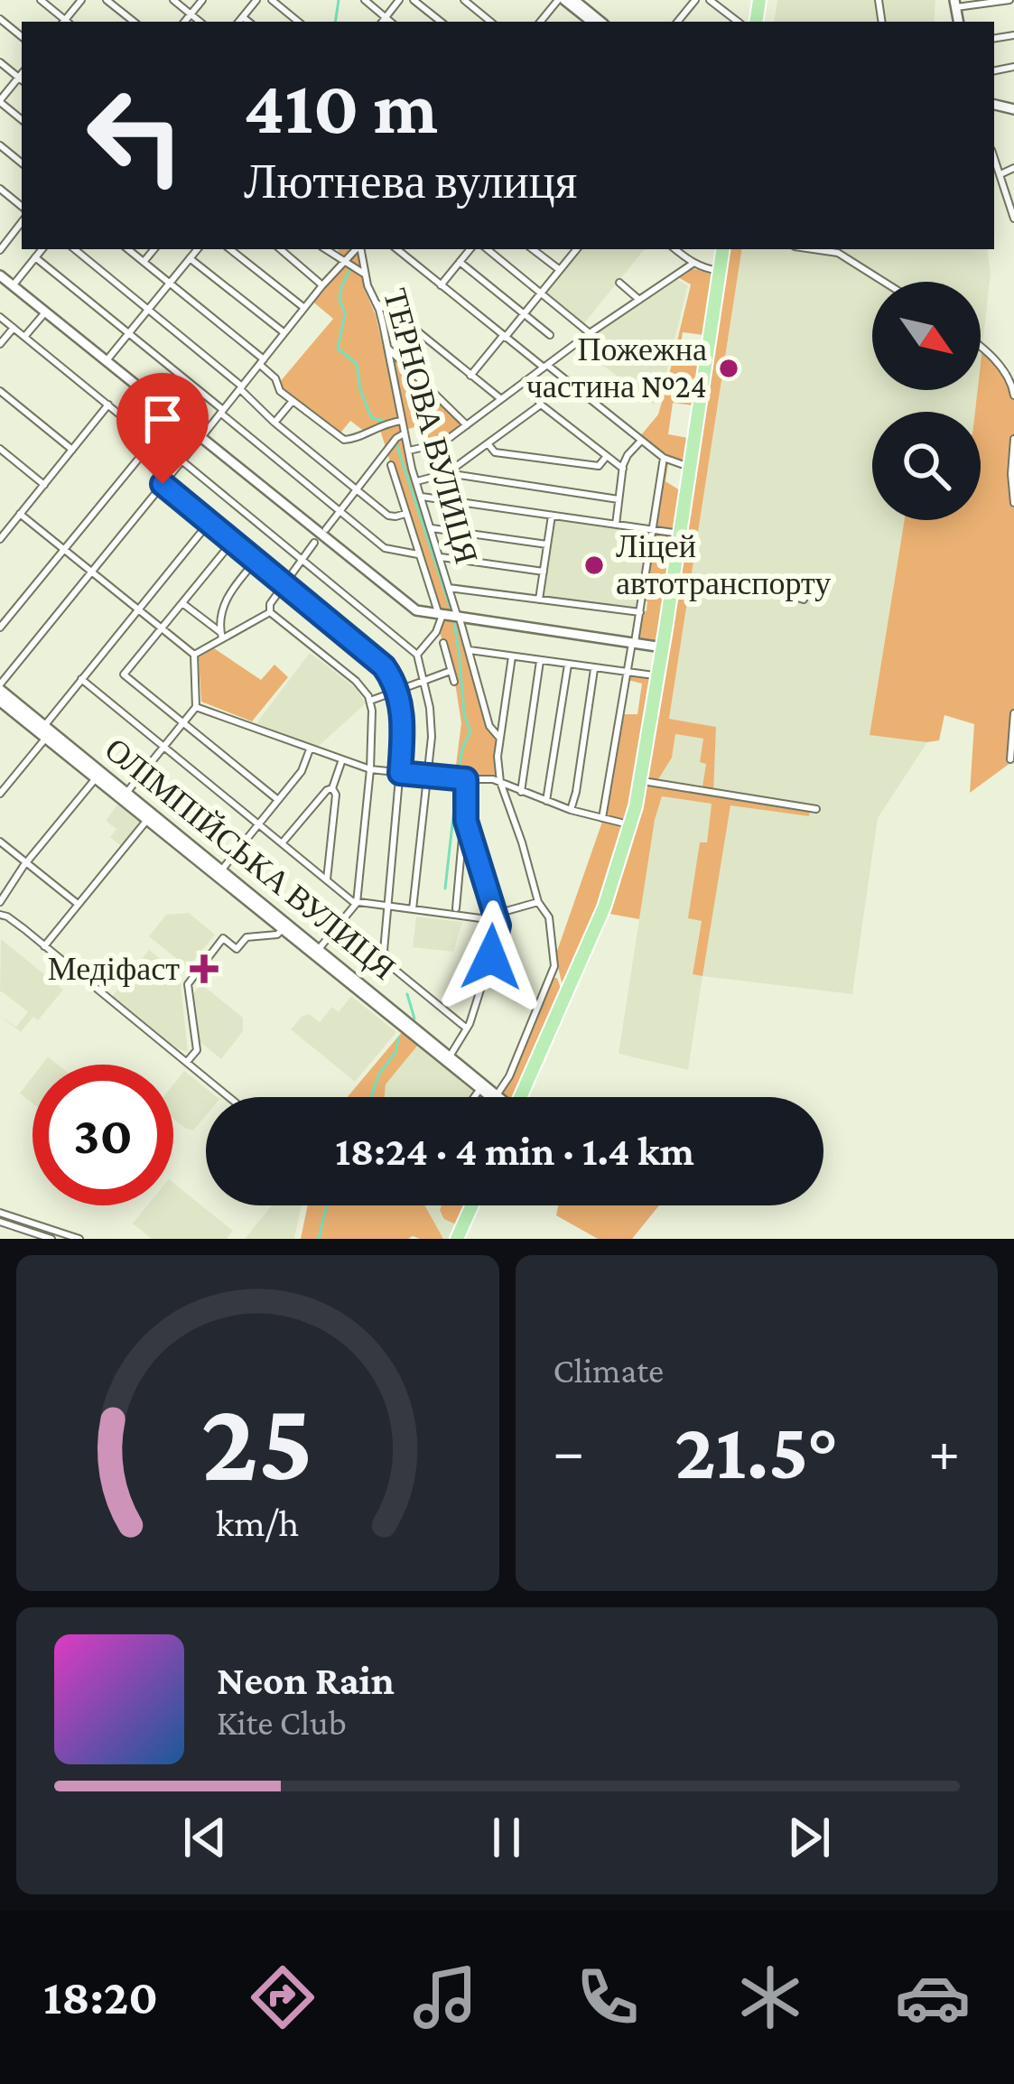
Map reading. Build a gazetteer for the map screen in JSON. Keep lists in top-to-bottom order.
{
  "streets": {
    "main road": ["ОЛІМПІЙСЬКА ВУЛИЦЯ"],
    "street": ["ТЕРНОВА ВУЛИЦЯ"]
  },
  "places": {
    "other": ["Пожежна частина №24", "Ліцей автотранспорту"],
    "health": ["Медіфаст"]
  },
  "north": "bottom right",
  "page": {
    "turn": ["410 m", "Лютнева вулиця"],
    "limit": "30",
    "trip": "18:24 · 4 min · 1.4 km",
    "tile": "Climate",
    "heat": ["−", "21.5°", "+"],
    "song": ["Neon Rain", "Kite Club"],
    "tabs": "18:20",
    "gauge": ["25", "km/h"]
  }
}
